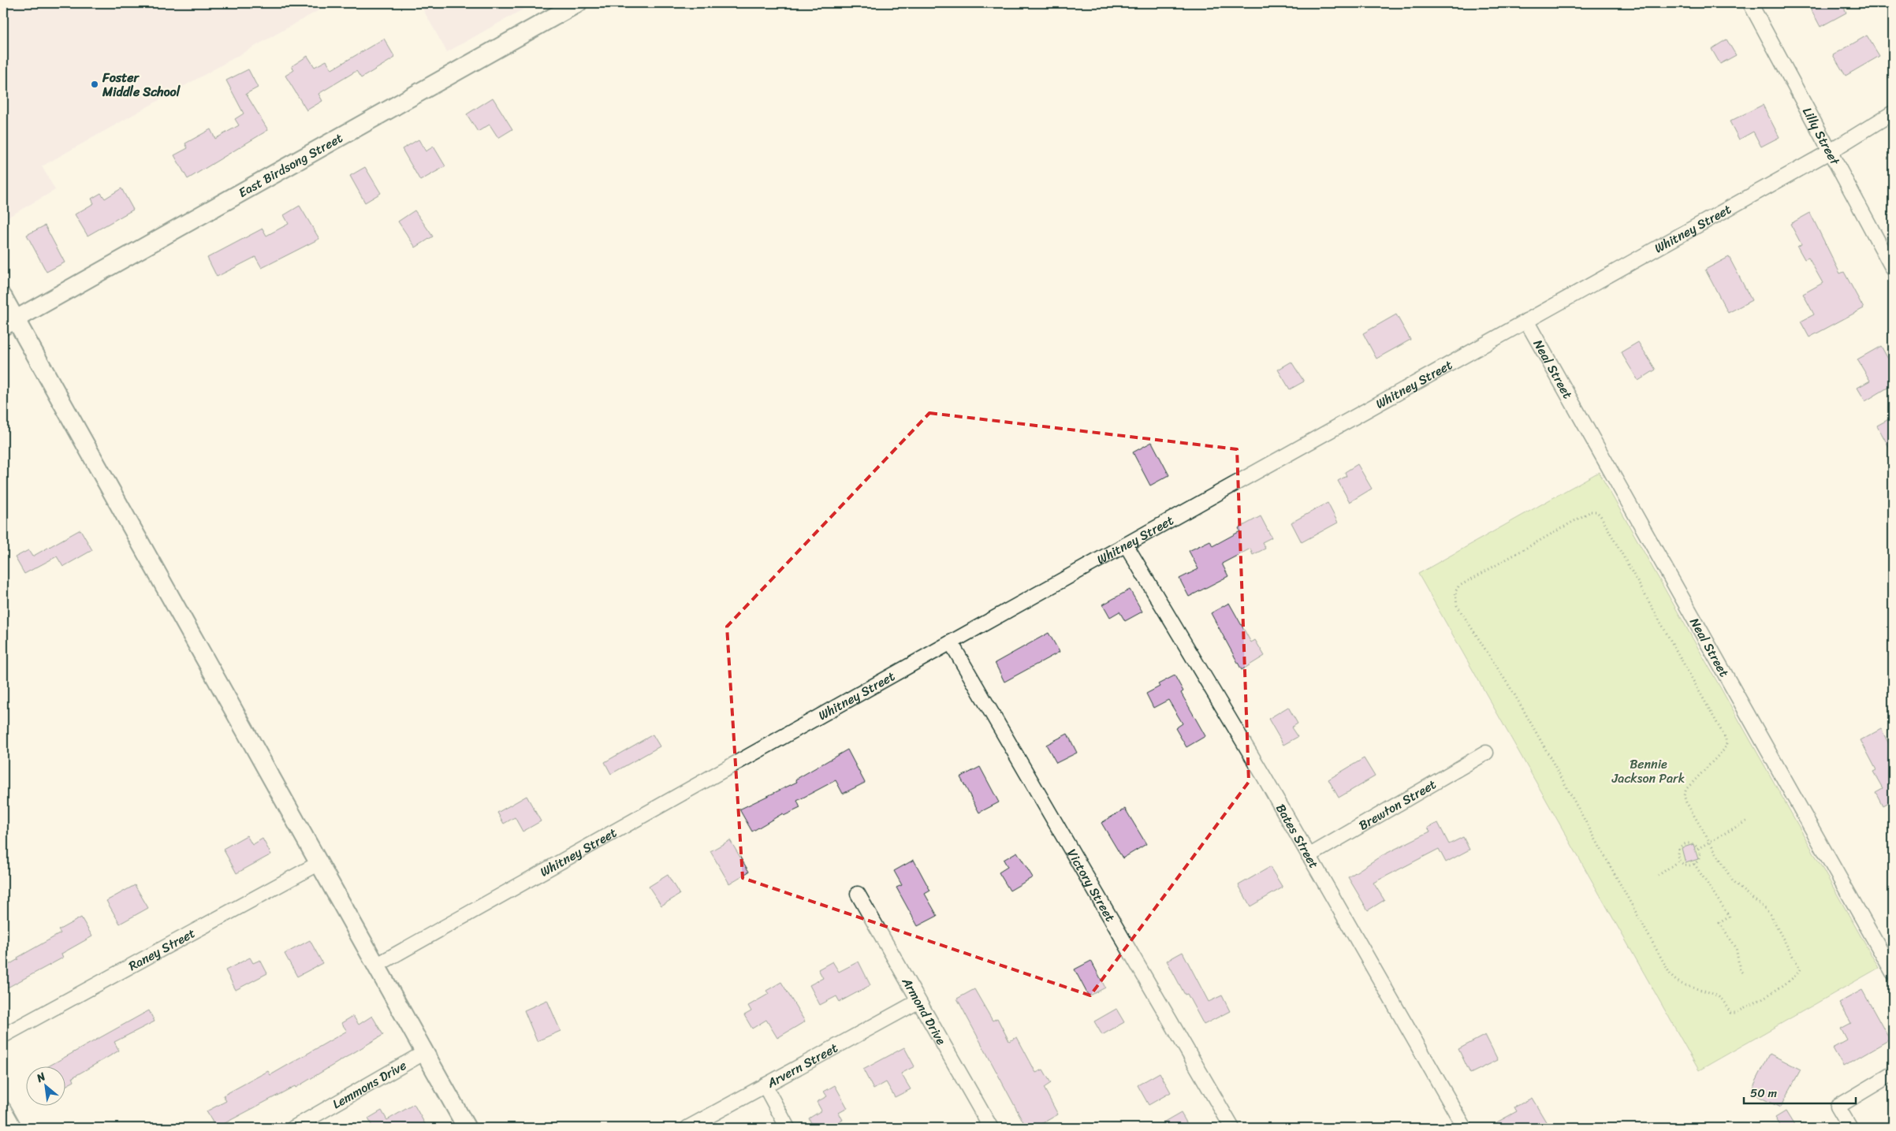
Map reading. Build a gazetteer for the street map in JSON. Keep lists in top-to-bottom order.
{
  "streets": {
    "street": [
      "Lilly Street",
      "East Birdsong Street",
      "Whitney Street",
      "Neal Street",
      "Brewton Street",
      "Bates Street",
      "Victory Street",
      "Raney Street",
      "Armond Drive",
      "Arvern Street",
      "Lemmons Drive"
    ]
  },
  "crossings": [
    ["Lilly Street", "Whitney Street"],
    ["Whitney Street", "Neal Street"],
    ["Whitney Street", "Bates Street"],
    ["Whitney Street", "Victory Street"],
    ["Brewton Street", "Bates Street"],
    ["Armond Drive", "Arvern Street"]
  ],
  "parks": ["Bennie Jackson Park"],
  "places": ["Foster Middle School"],
  "scale_bar": "50 m",
  "north": "top left"
}
